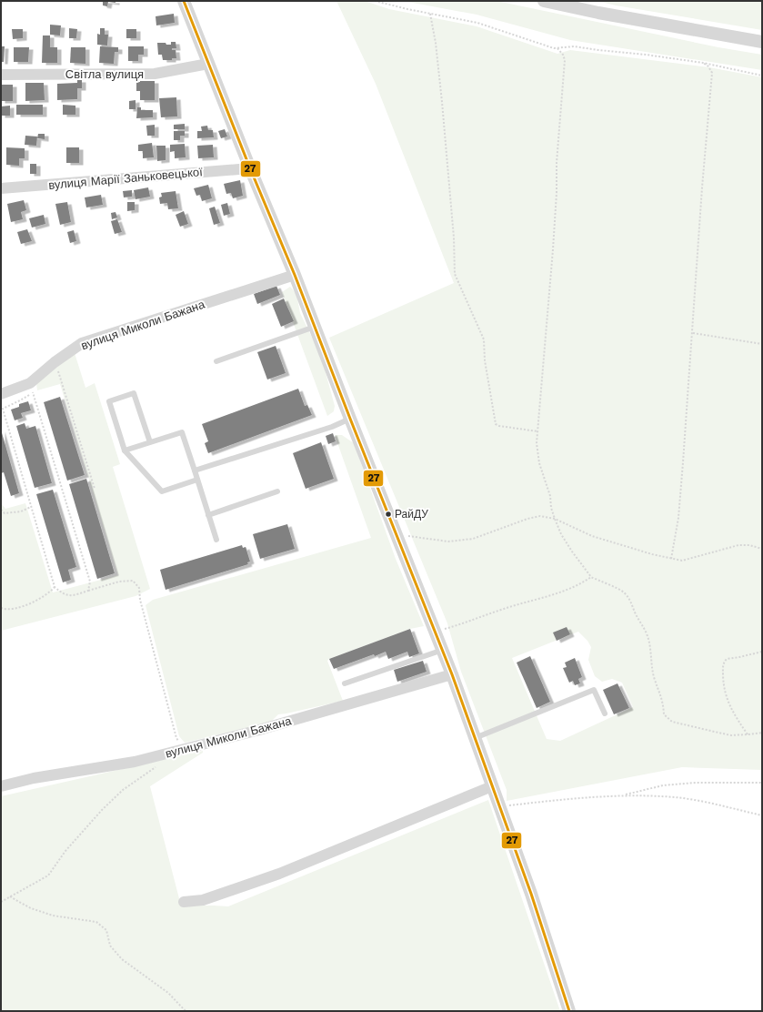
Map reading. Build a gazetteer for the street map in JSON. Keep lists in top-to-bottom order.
{
  "streets": {
    "street": ["Світла вулиця", "вулиця Марії Заньковецької", "вулиця Миколи Бажана"]
  },
  "places": ["РайДУ"],
  "lines": ["transit line 27"]
}
